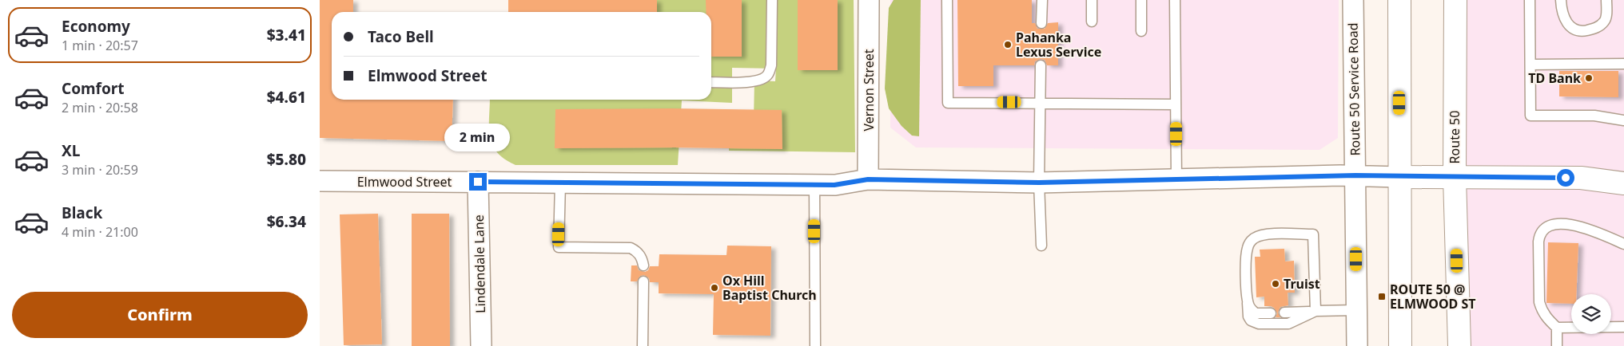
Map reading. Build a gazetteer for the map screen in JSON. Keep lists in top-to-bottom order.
{
  "streets": {
    "main road": ["Route 50"],
    "street": [
      "Route 50 Service Road",
      "Vernon Street",
      "Elmwood Street",
      "Lindendale Lane"
    ]
  },
  "crossings": [
    ["Route 50 Service Road", "Elmwood Street"],
    ["Vernon Street", "Elmwood Street"],
    ["Elmwood Street", "Lindendale Lane"]
  ],
  "places": {
    "other": [
      "Pahanka Lexus Service",
      "TD Bank",
      "Truist",
      "Ox Hill Baptist Church"
    ],
    "transit": ["ROUTE 50 @ ELMWOOD ST"]
  },
  "page": {
    "list": [
      {
        "name": "Economy",
        "note": "1 min · 20:57",
        "value": "$3.41"
      },
      {
        "name": "Comfort",
        "note": "2 min · 20:58",
        "value": "$4.61"
      },
      {
        "name": "XL",
        "note": "3 min · 20:59",
        "value": "$5.80"
      },
      {
        "name": "Black",
        "note": "4 min · 21:00",
        "value": "$6.34"
      }
    ],
    "banner": ["Taco Bell", "Elmwood Street"],
    "bubble": "2 min",
    "buttons": "Confirm"
  }
}
